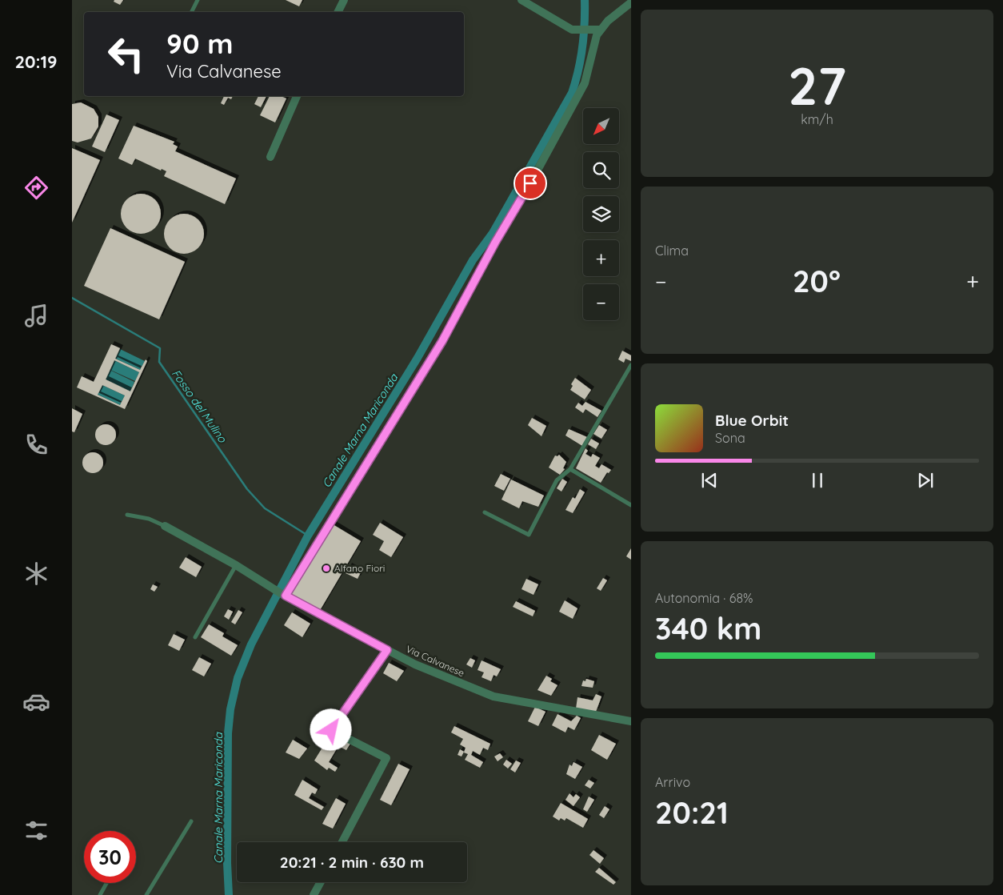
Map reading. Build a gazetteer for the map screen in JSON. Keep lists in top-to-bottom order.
{
  "streets": {
    "street": ["Via Calvanese"]
  },
  "water": ["Fosso del Mulino", "Canale Marna Mariconda"],
  "places": ["Alfano Fiori"],
  "north": "bottom left",
  "page": {
    "tabs": "20:19",
    "tile": [
      ["27", "km/h"],
      "Clima",
      ["Autonomia · 68%", "340 km"],
      ["Arrivo", "20:21"]
    ],
    "turn": ["90 m", "Via Calvanese"],
    "map_buttons": ["+", "−"],
    "heat": ["−", "20°", "+"],
    "song": ["Blue Orbit", "Sona"],
    "limit": "30",
    "trip": "20:21 · 2 min · 630 m"
  }
}
